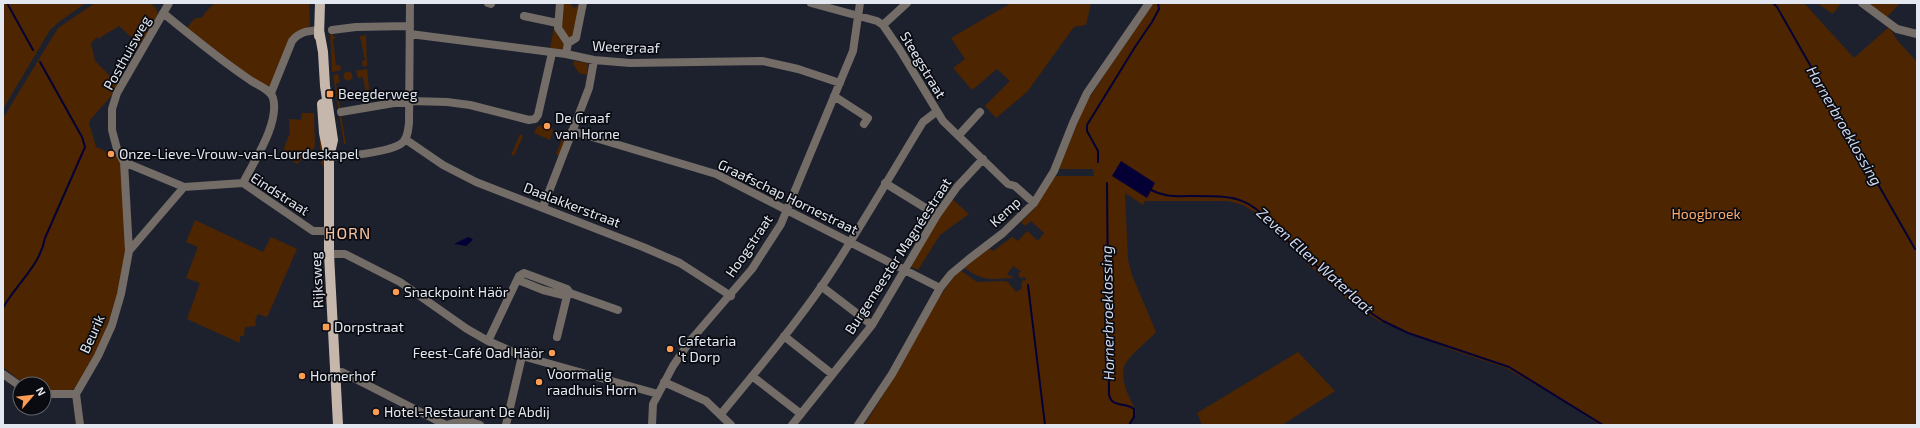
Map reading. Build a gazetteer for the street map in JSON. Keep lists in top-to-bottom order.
{
  "streets": {
    "main road": ["Rijksweg"],
    "street": [
      "Weergraaf",
      "Posthuisweg",
      "Steegstraat",
      "Eindstraat",
      "Graafschap Hornestraat",
      "Daalakkerstraat",
      "Kemp",
      "Hoogstraat",
      "Burgemeester Magnéestraat",
      "Beurik"
    ]
  },
  "crossings": [
    ["Weergraaf", "Hoogstraat"],
    ["Posthuisweg", "Eindstraat"],
    ["Posthuisweg", "Beurik"],
    ["Steegstraat", "Kemp"],
    ["Steegstraat", "Hoogstraat"],
    ["Steegstraat", "Burgemeester Magnéestraat"],
    ["Eindstraat", "Rijksweg"],
    ["Eindstraat", "Beurik"],
    ["Graafschap Hornestraat", "Kemp"],
    ["Graafschap Hornestraat", "Hoogstraat"],
    ["Graafschap Hornestraat", "Burgemeester Magnéestraat"],
    ["Daalakkerstraat", "Hoogstraat"]
  ],
  "districts": ["HORN"],
  "water": ["Hornerbroeklossing", "Zeven Ellen Waterlaat"],
  "parks": ["Hoogbroek"],
  "places": {
    "transit": ["Beegderweg", "Dorpstraat"],
    "other": [
      "De Graaf van Horne",
      "Onze-Lieve-Vrouw-van-Lourdeskapel",
      "Snackpoint Häör",
      "Cafetaria 't Dorp",
      "Feest-Café Oad Häör",
      "Hornerhof",
      "Voormalig raadhuis Horn",
      "Hotel-Restaurant De Abdij"
    ]
  },
  "north": "top right"
}
